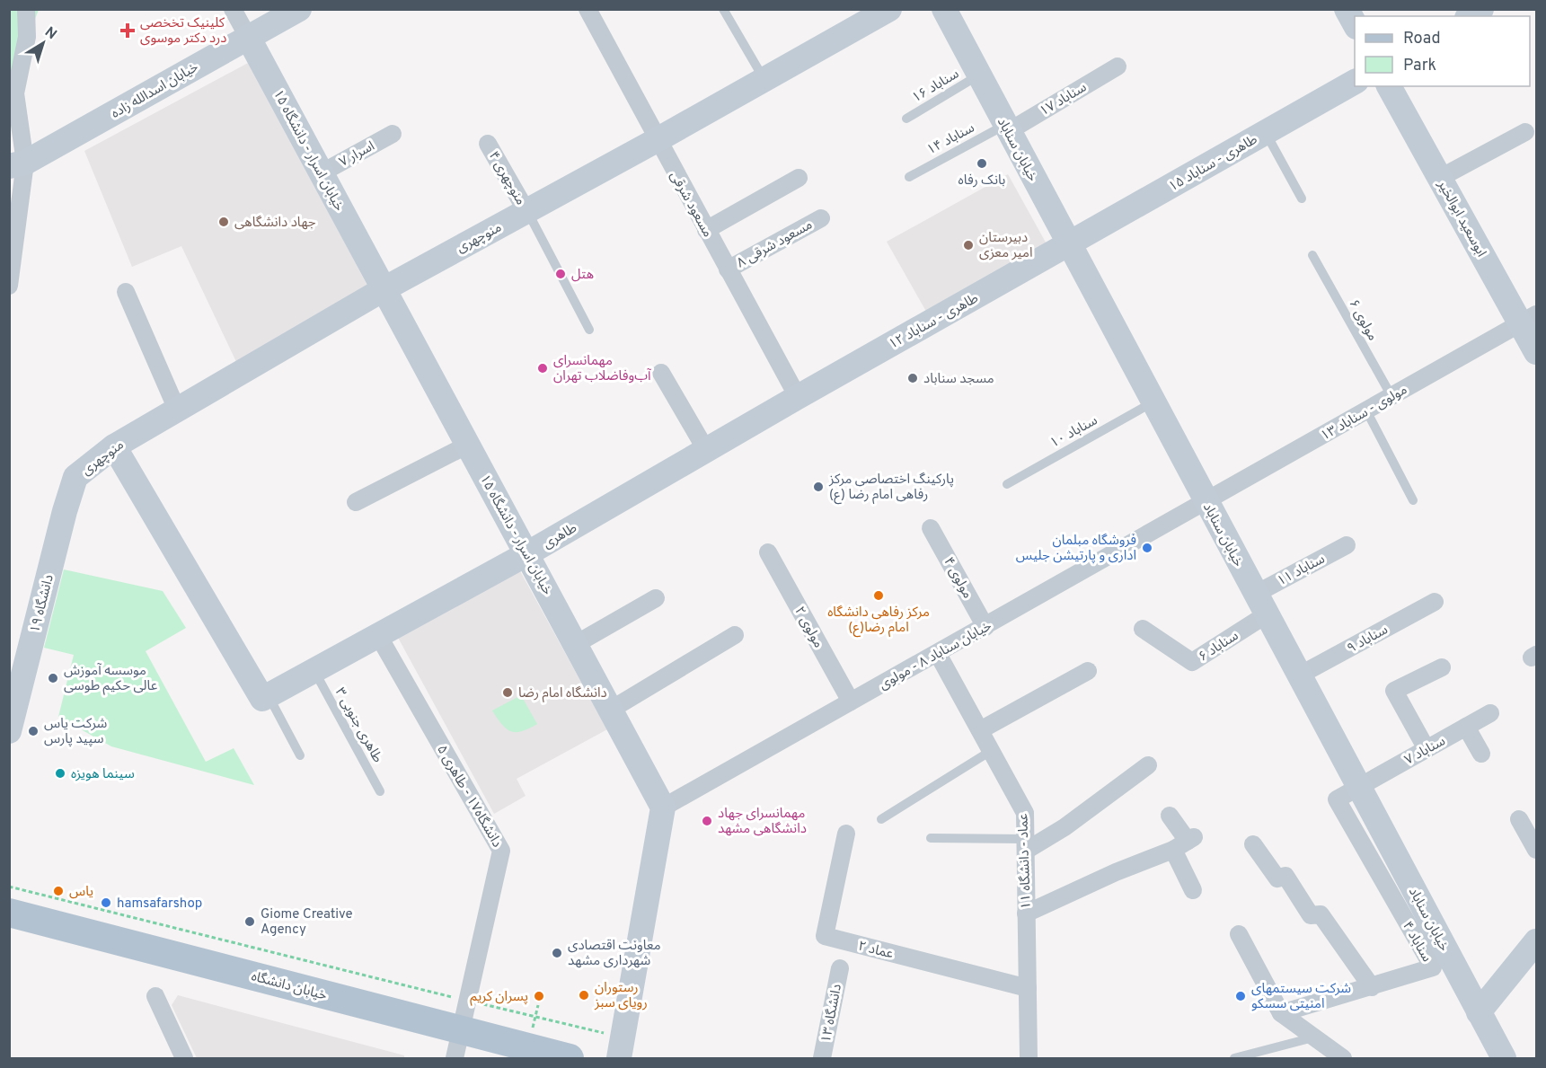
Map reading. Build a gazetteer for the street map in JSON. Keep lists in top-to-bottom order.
{
  "streets": {
    "main road": ["خیابان دانشگاه"],
    "street": [
      "خیابان اسدالله زاده",
      "سناباد ۱۷",
      "خیابان سناباد",
      "خیابان اسرار - دانشگاه ۱۵",
      "اسرار ۷",
      "طاهری - سناباد ۱۵",
      "منوچهری ۴",
      "مسعود شرقی",
      "ابوسعید ابوالخیر",
      "منوچهری",
      "مسعود شرقی ۸",
      "طاهری - سناباد ۱۲",
      "مولوی - سناباد ۱۳",
      "طاهری",
      "سناباد ۱۱",
      "مولوی ۴",
      "دانشگاه ۱۹",
      "مولوی ۲",
      "سناباد ۹",
      "سناباد ۶",
      "خیابان سناباد ۸ - مولوی",
      "سناباد ۷",
      "دانشگاه۱۷ - طاهری ۵",
      "عماد - دانشگاه ۱۱",
      "سناباد ۴",
      "عماد ۲",
      "دانشگاه ۱۳"
    ],
    "lane": [
      "سناباد ۱۶",
      "سناباد ۱۴",
      "مولوی ۶",
      "سناباد ۱۰",
      "طاهری جنوبی ۳"
    ]
  },
  "crossings": [
    ["سناباد ۱۶", "خیابان سناباد"],
    ["خیابان اسدالله زاده", "خیابان اسرار - دانشگاه ۱۵"],
    ["سناباد ۱۷", "سناباد ۱۴"],
    ["سناباد ۱۷", "خیابان سناباد"],
    ["سناباد ۱۴", "خیابان سناباد"],
    ["خیابان سناباد", "طاهری - سناباد ۱۵"],
    ["خیابان سناباد", "طاهری - سناباد ۱۲"],
    ["خیابان سناباد", "مولوی - سناباد ۱۳"],
    ["خیابان سناباد", "سناباد ۱۰"],
    ["خیابان سناباد", "سناباد ۱۱"],
    ["خیابان سناباد", "سناباد ۹"],
    ["خیابان سناباد", "سناباد ۶"],
    ["خیابان سناباد", "خیابان سناباد ۸ - مولوی"],
    ["خیابان سناباد", "سناباد ۷"],
    ["خیابان سناباد", "سناباد ۴"],
    ["خیابان اسرار - دانشگاه ۱۵", "اسرار ۷"],
    ["خیابان اسرار - دانشگاه ۱۵", "منوچهری"],
    ["خیابان اسرار - دانشگاه ۱۵", "طاهری"],
    ["خیابان اسرار - دانشگاه ۱۵", "خیابان سناباد ۸ - مولوی"],
    ["طاهری - سناباد ۱۵", "طاهری - سناباد ۱۲"],
    ["منوچهری ۴", "منوچهری"],
    ["مسعود شرقی", "منوچهری"],
    ["مسعود شرقی", "مسعود شرقی ۸"],
    ["مسعود شرقی", "طاهری - سناباد ۱۲"],
    ["مسعود شرقی", "طاهری"],
    ["ابوسعید ابوالخیر", "مولوی - سناباد ۱۳"],
    ["منوچهری", "دانشگاه ۱۹"],
    ["مولوی ۶", "مولوی - سناباد ۱۳"],
    ["طاهری - سناباد ۱۲", "طاهری"],
    ["مولوی - سناباد ۱۳", "خیابان سناباد ۸ - مولوی"],
    ["طاهری", "طاهری جنوبی ۳"],
    ["طاهری", "دانشگاه۱۷ - طاهری ۵"],
    ["سناباد ۱۱", "سناباد ۶"],
    ["مولوی ۴", "خیابان سناباد ۸ - مولوی"],
    ["مولوی ۲", "خیابان سناباد ۸ - مولوی"],
    ["خیابان سناباد ۸ - مولوی", "عماد - دانشگاه ۱۱"],
    ["سناباد ۷", "سناباد ۴"],
    ["دانشگاه۱۷ - طاهری ۵", "خیابان دانشگاه"],
    ["عماد - دانشگاه ۱۱", "عماد ۲"]
  ],
  "places": {
    "health": ["کلینیک تخخصی درد دکتر موسوی"],
    "other": [
      "بانک رفاه",
      "جهاد دانشگاهی",
      "دبیرستان امیر معزی",
      "هتل",
      "مهمانسرای آب‌و‌فاضلاب تهران",
      "مسجد سناباد",
      "پارکینگ اختصاصی مرکز رفاهی امام رضا (ع)",
      "فروشگاه مبلمان اداری و پارتیشن جلیس",
      "مرکز رفاهی دانشگاه امام رضا(ع)",
      "موسسه آموزش عالی حکیم طوسی",
      "دانشگاه امام رضا",
      "شرکت یاس سپید پارس",
      "سینما هویزه",
      "مهمانسرای جهاد دانشگاهی مشهد",
      "یاس",
      "hamsafarshop",
      "Giome Creative Agency",
      "معاونت اقتصادی شهرداری مشهد",
      "رستوران رویای سبز",
      "پسران کریم",
      "شرکت سیستمهای امنیتی سسکو"
    ]
  },
  "legend": ["Road", "Park"],
  "north": "top right"
}
